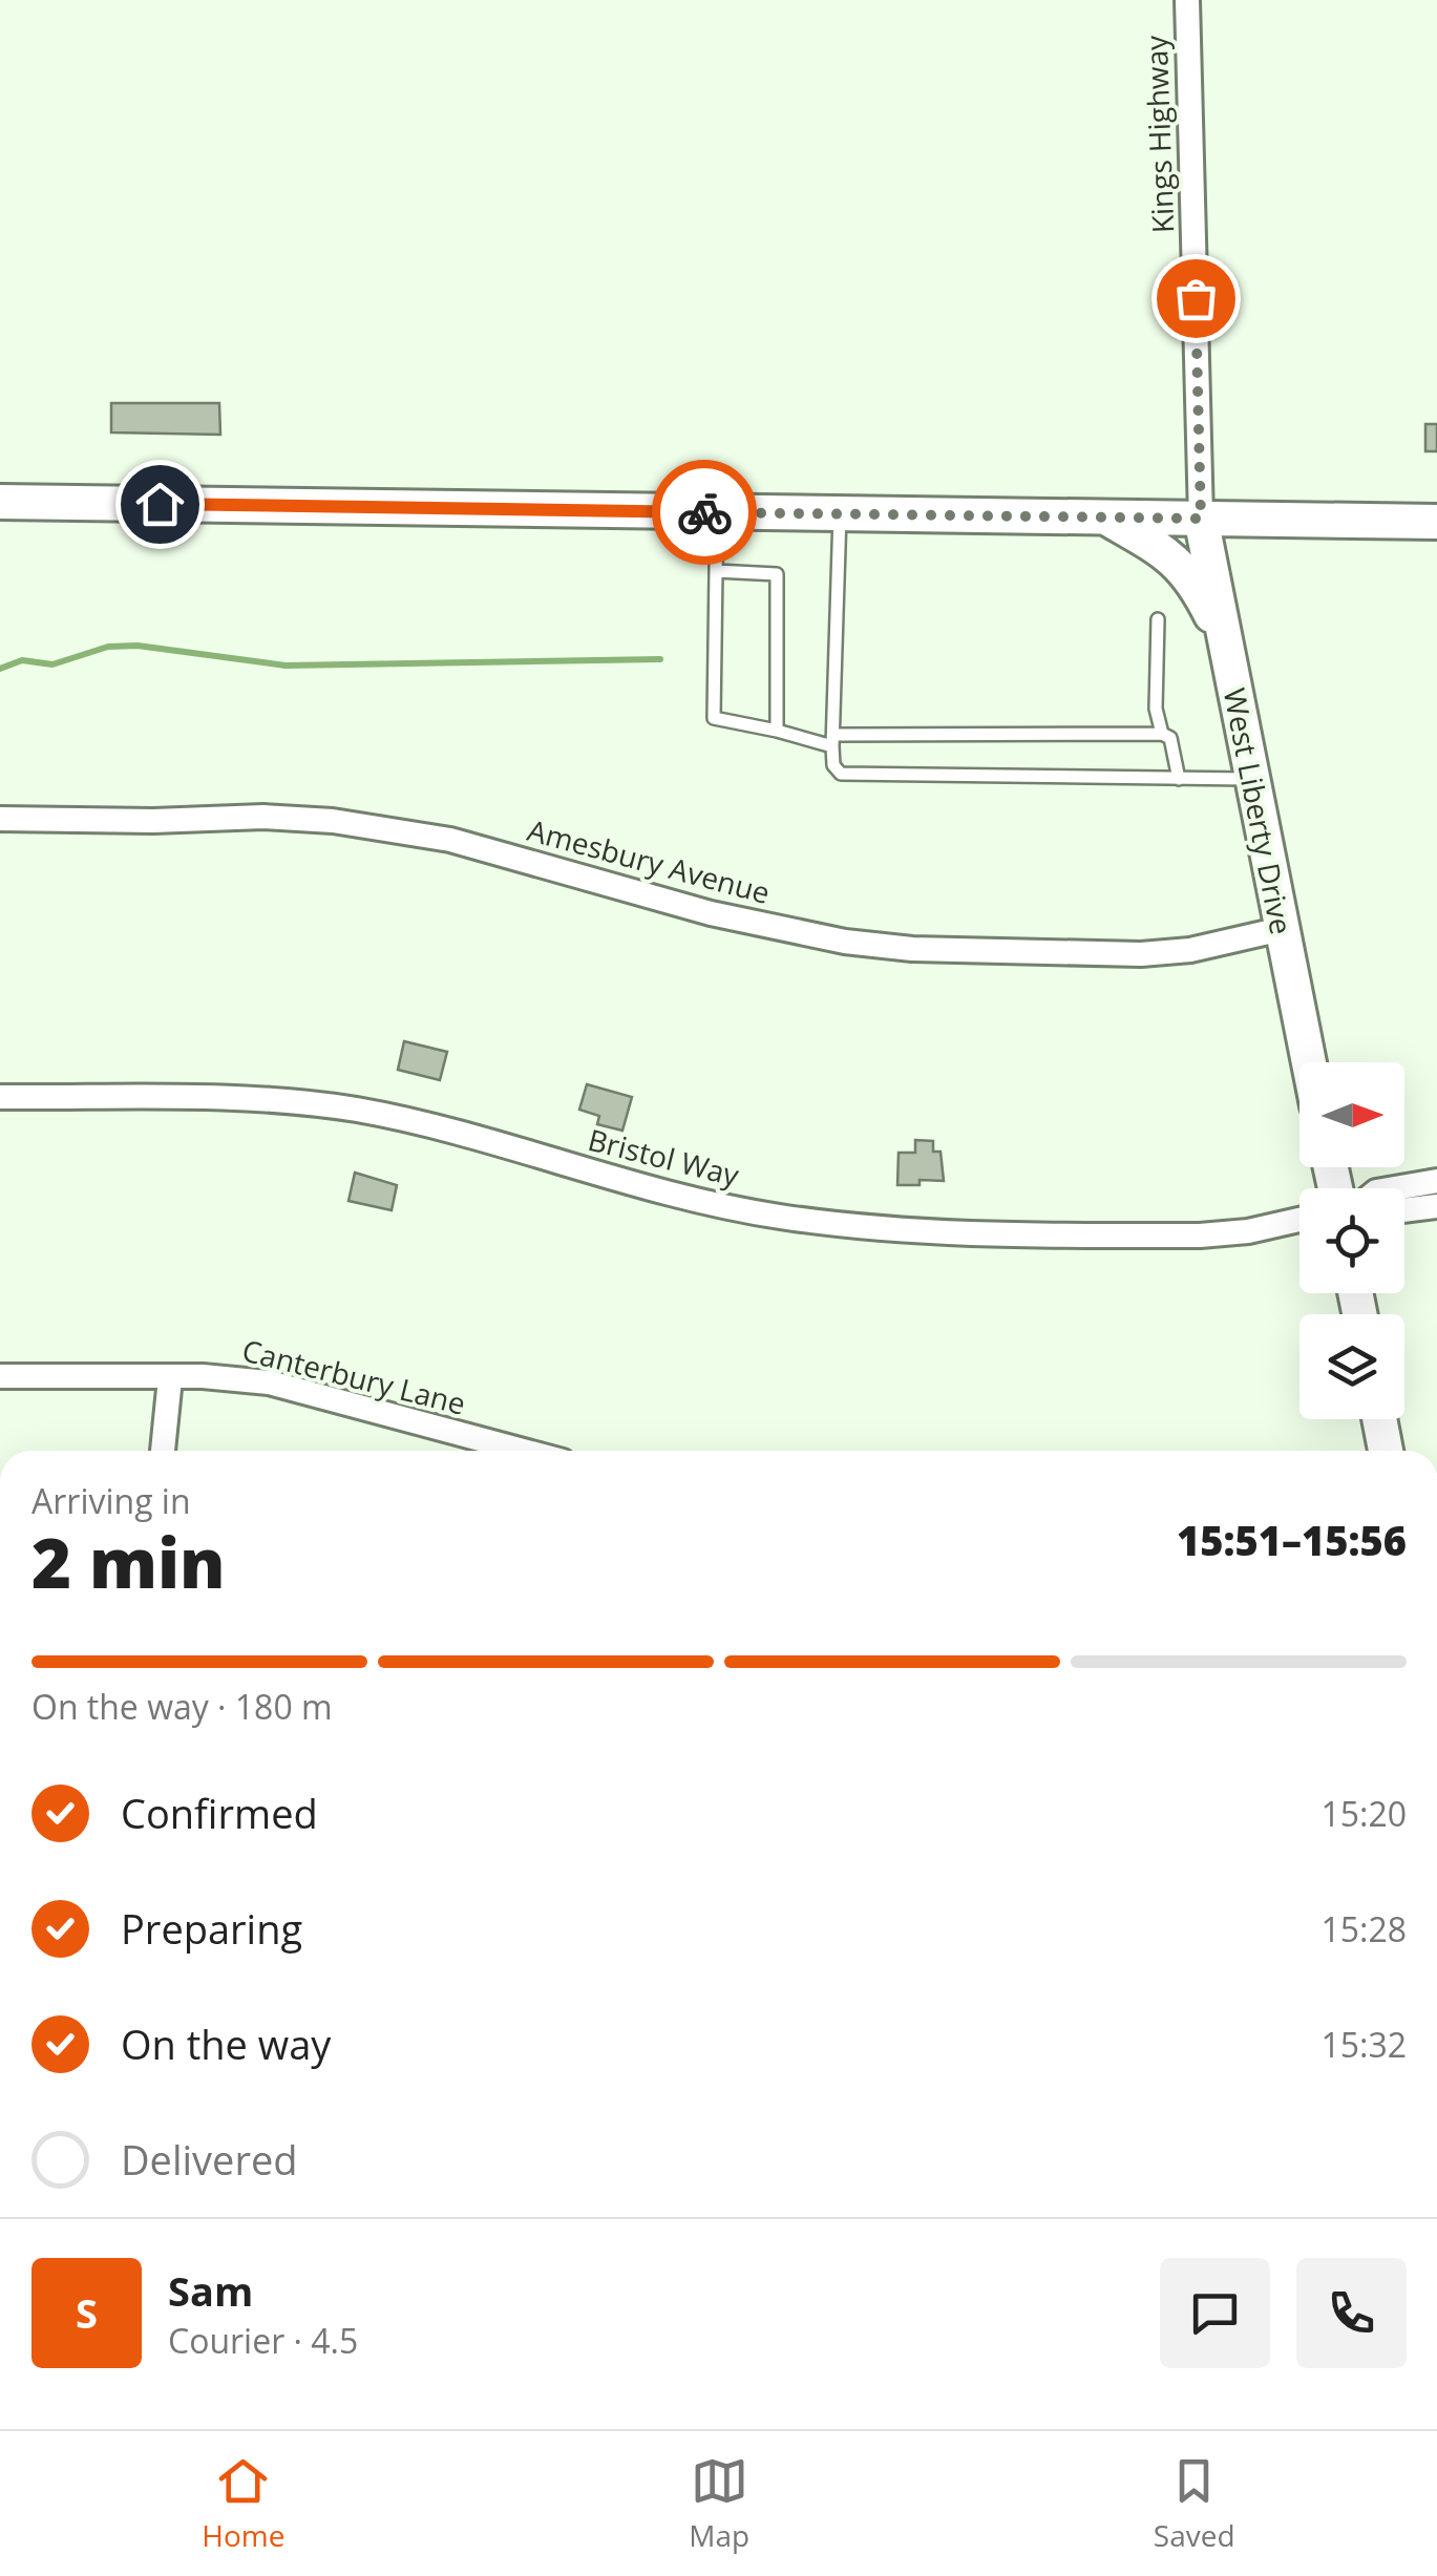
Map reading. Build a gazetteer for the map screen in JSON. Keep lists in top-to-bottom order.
{
  "streets": {
    "main road": ["West Liberty Drive"],
    "street": [
      "Kings Highway",
      "Amesbury Avenue",
      "Bristol Way",
      "Canterbury Lane"
    ]
  },
  "crossings": [
    ["Kings Highway", "West Liberty Drive"],
    ["West Liberty Drive", "Amesbury Avenue"]
  ],
  "north": "right",
  "page": {
    "heading": ["2 min", "Arriving in", "15:51–15:56"],
    "panel": ["Sam", "Courier · 4.5"],
    "bar": "On the way · 180 m",
    "list": [
      ["Confirmed", "15:20"],
      ["Preparing", "15:28"],
      ["On the way", "15:32"],
      "Delivered"
    ],
    "round": "S",
    "tabs": ["Home", "Map", "Saved"]
  }
}
